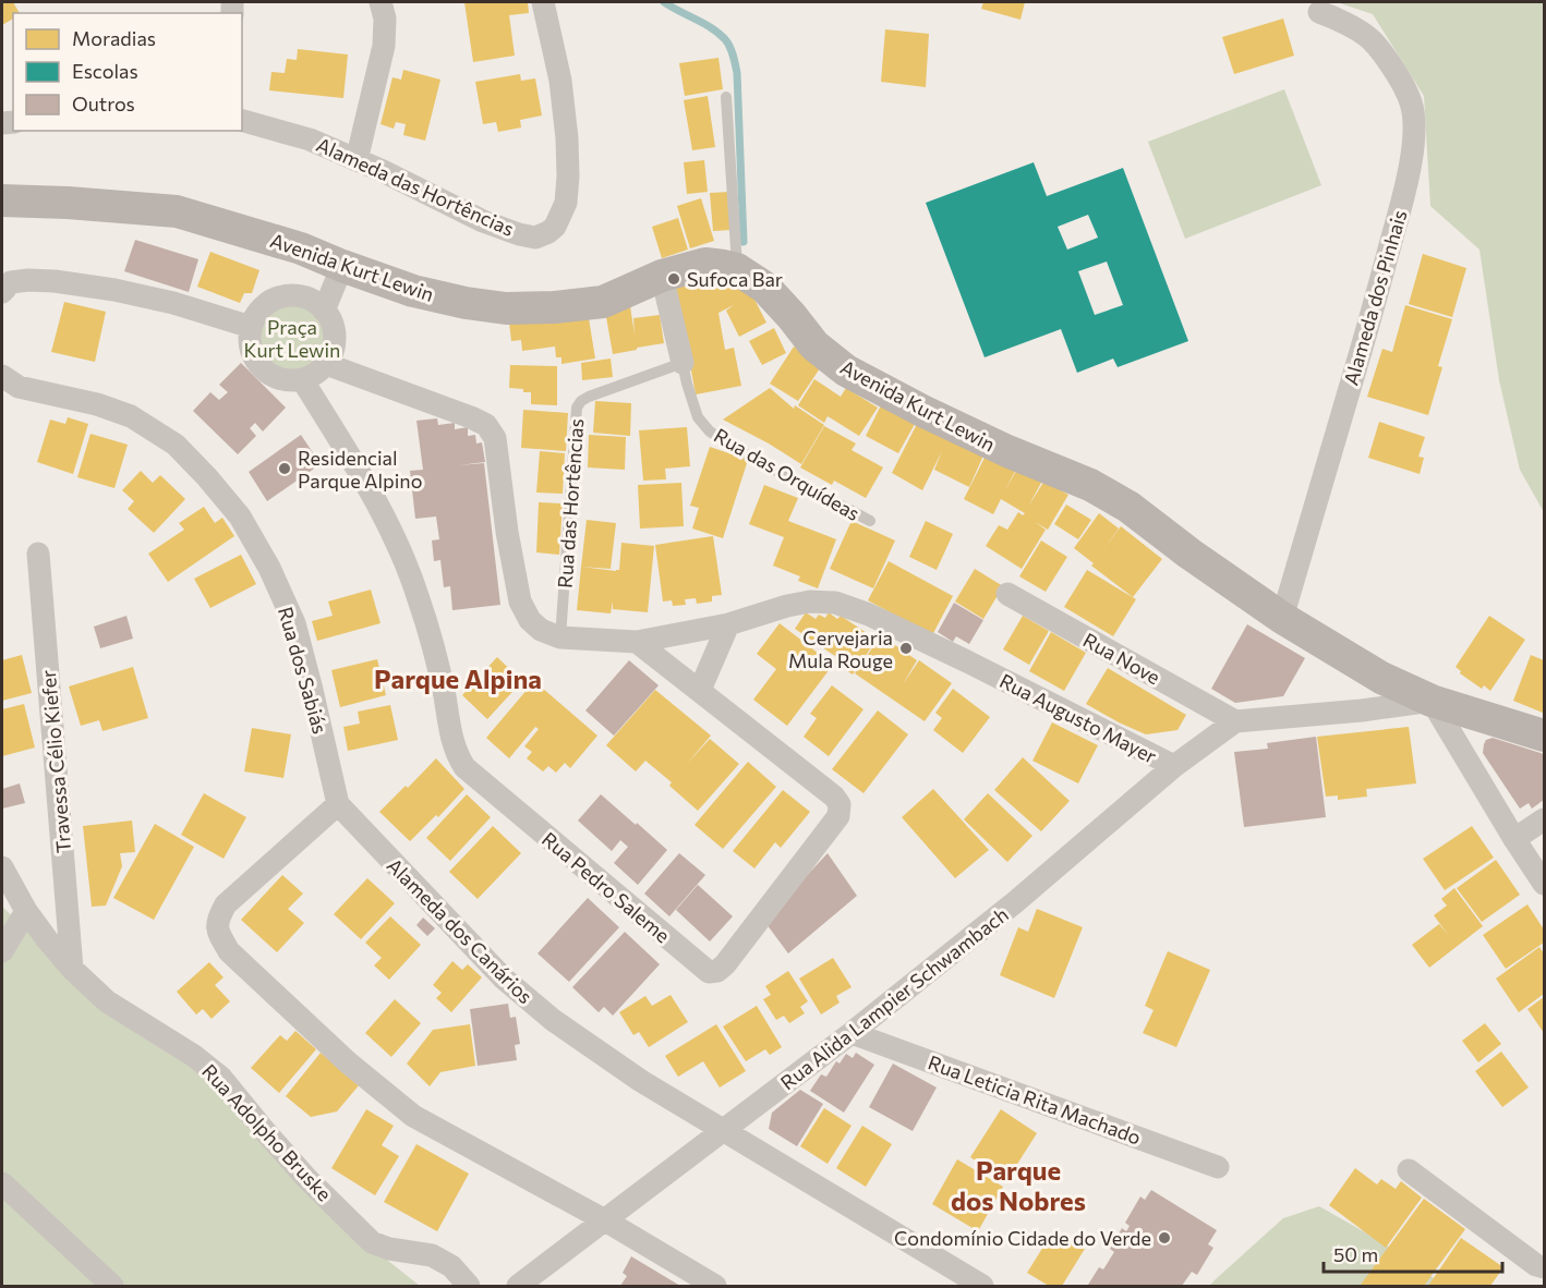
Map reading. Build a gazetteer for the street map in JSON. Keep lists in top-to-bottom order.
{
  "streets": {
    "main road": ["Avenida Kurt Lewin"],
    "street": [
      "Alameda das Hortências",
      "Alameda dos Pinhais",
      "Rua das Orquídeas",
      "Rua Nove",
      "Rua dos Sabiás",
      "Rua Augusto Mayer",
      "Travessa Célio Kiefer",
      "Rua Pedro Saleme",
      "Alameda dos Canários",
      "Rua Alida Lampier Schwambach",
      "Rua Leticia Rita Machado",
      "Rua Adolpho Bruske"
    ],
    "lane": ["Rua das Hortências"]
  },
  "crossings": [
    ["Avenida Kurt Lewin", "Alameda dos Pinhais"],
    ["Avenida Kurt Lewin", "Rua das Orquídeas"],
    ["Rua das Orquídeas", "Rua das Hortências"],
    ["Rua das Hortências", "Rua Augusto Mayer"],
    ["Rua Nove", "Rua Augusto Mayer"],
    ["Rua dos Sabiás", "Alameda dos Canários"],
    ["Rua Augusto Mayer", "Rua Pedro Saleme"],
    ["Rua Augusto Mayer", "Rua Alida Lampier Schwambach"],
    ["Travessa Célio Kiefer", "Rua Adolpho Bruske"],
    ["Alameda dos Canários", "Rua Alida Lampier Schwambach"],
    ["Rua Alida Lampier Schwambach", "Rua Leticia Rita Machado"]
  ],
  "districts": ["Parque Alpina", "Parque dos Nobres"],
  "parks": ["Praça Kurt Lewin"],
  "places": [
    "Sufoca Bar",
    "Residencial Parque Alpino",
    "Cervejaria Mula Rouge",
    "Condomínio Cidade do Verde"
  ],
  "legend": ["Moradias", "Escolas", "Outros"],
  "scale_bar": "50 m"
}
